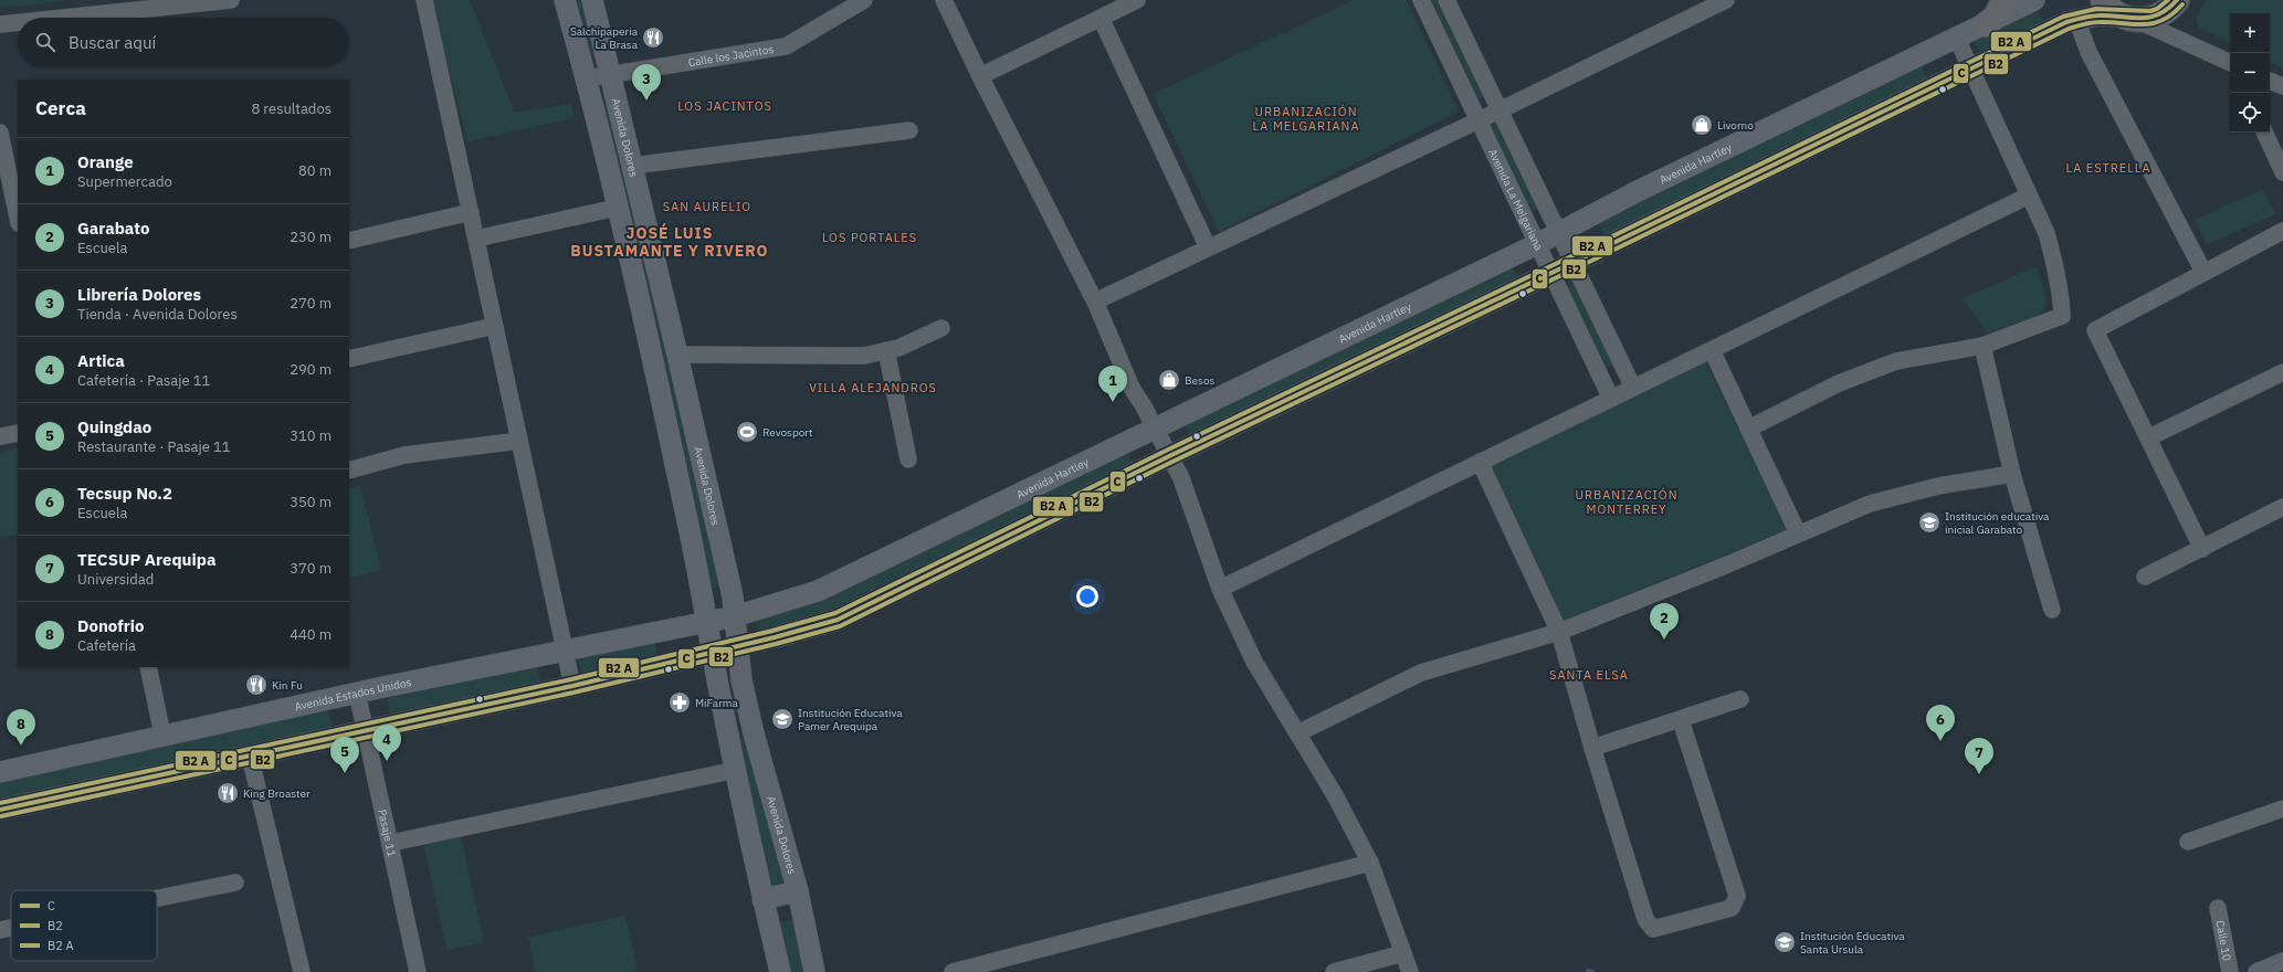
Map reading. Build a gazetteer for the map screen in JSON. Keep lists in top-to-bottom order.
{
  "streets": {
    "main road": ["Avenida Dolores", "Avenida Hartley", "Avenida Estados Unidos"],
    "street": [
      "Calle los Jacintos",
      "Avenida La Melgariana",
      "Pasaje 11",
      "Calle 10"
    ]
  },
  "crossings": [
    ["Calle los Jacintos", "Avenida Dolores"],
    ["Avenida Dolores", "Avenida Hartley"],
    ["Avenida Hartley", "Avenida La Melgariana"],
    ["Avenida Hartley", "Avenida Estados Unidos"],
    ["Avenida Estados Unidos", "Pasaje 11"]
  ],
  "districts": [
    "LOS JACINTOS",
    "URBANIZACIÓN LA MELGARIANA",
    "LA ESTRELLA",
    "SAN AURELIO",
    "JOSÉ LUIS BUSTAMANTE Y RIVERO",
    "LOS PORTALES",
    "VILLA ALEJANDROS",
    "URBANIZACIÓN MONTERREY",
    "SANTA ELSA"
  ],
  "places": {
    "restaurant": ["Salchipaperia La Brasa", "Kin Fu", "King Broaster"],
    "shop": ["Livorno", "Besos"],
    "sports": ["Revosport"],
    "school or university": ["Institución educativa inicial Garabato", "Institución Educativa Pamer Arequipa", "Institución Educativa Santa Ursula"],
    "pharmacy": ["MiFarma"]
  },
  "lines": ["transit line C", "transit line B2"],
  "legend": ["C", "B2", "B2 A"],
  "page": {
    "map_buttons": ["+", "−"],
    "search": "Buscar aquí",
    "pins": [
      "3",
      "1",
      "2",
      "6",
      "8",
      "4",
      "5",
      "7"
    ],
    "heading": ["Cerca", "8 resultados"],
    "list": [
      {
        "mark": "1",
        "name": "Orange",
        "note": "Supermercado",
        "value": "80 m"
      },
      {
        "mark": "2",
        "name": "Garabato",
        "note": "Escuela",
        "value": "230 m"
      },
      {
        "mark": "3",
        "name": "Librería Dolores",
        "note": "Tienda · Avenida Dolores",
        "value": "270 m"
      },
      {
        "mark": "4",
        "name": "Artica",
        "note": "Cafetería · Pasaje 11",
        "value": "290 m"
      },
      {
        "mark": "5",
        "name": "Quingdao",
        "note": "Restaurante · Pasaje 11",
        "value": "310 m"
      },
      {
        "mark": "6",
        "name": "Tecsup No.2",
        "note": "Escuela",
        "value": "350 m"
      },
      {
        "mark": "7",
        "name": "TECSUP Arequipa",
        "note": "Universidad",
        "value": "370 m"
      },
      {
        "mark": "8",
        "name": "Donofrio",
        "note": "Cafetería",
        "value": "440 m"
      }
    ]
  }
}
